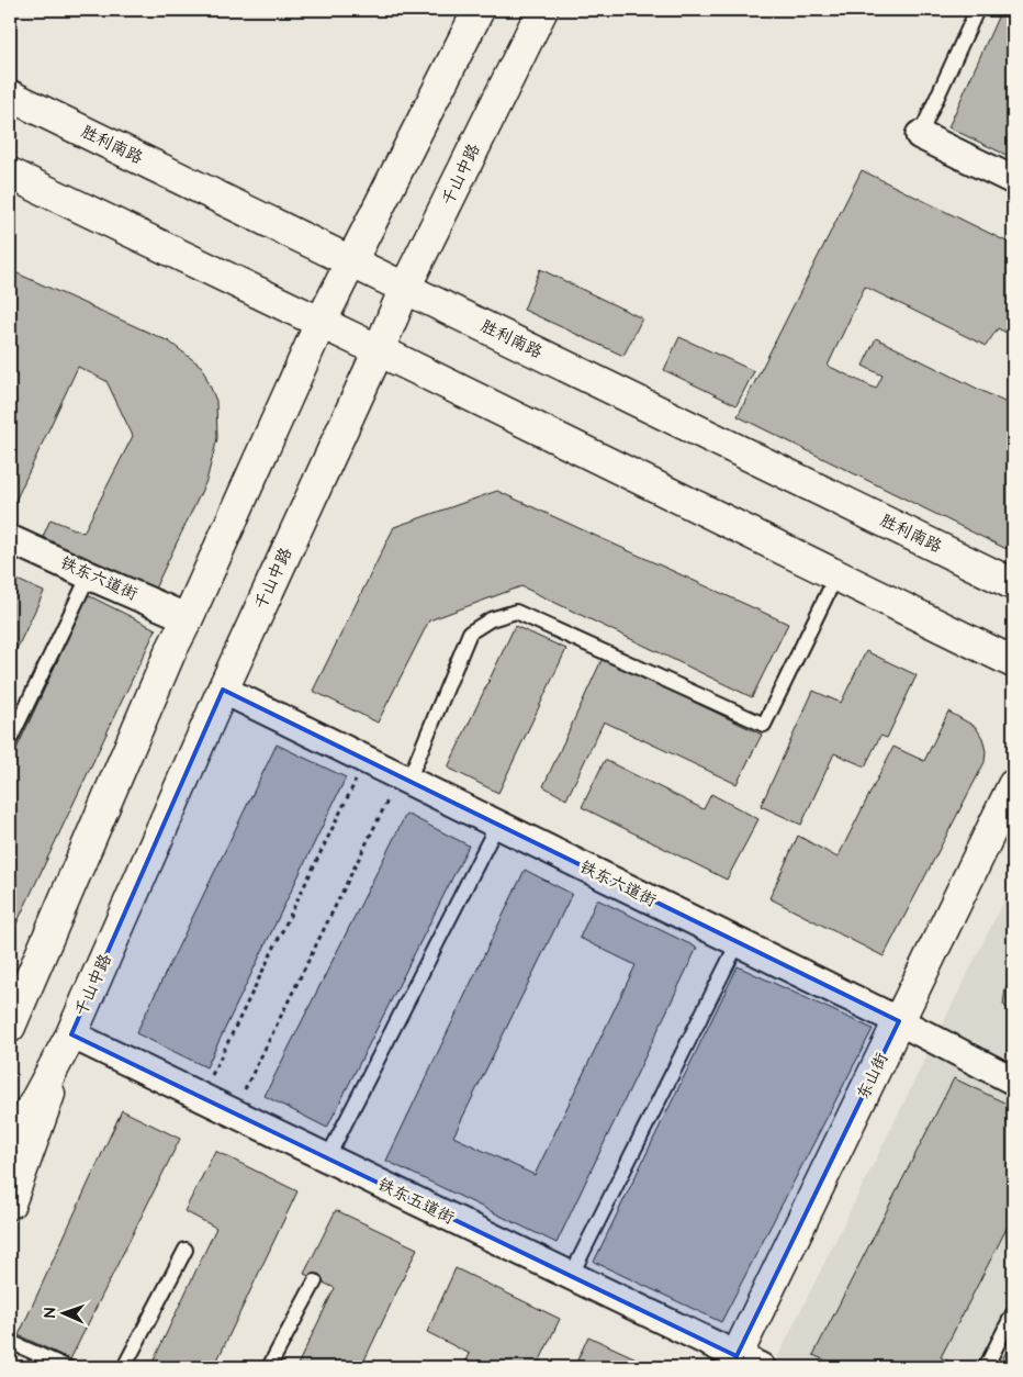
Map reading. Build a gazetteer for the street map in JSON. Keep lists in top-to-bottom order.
{
  "streets": {
    "main road": ["胜利南路", "千山中路", "东山街"],
    "street": ["铁东六道街", "铁东五道街"]
  },
  "crossings": [
    ["胜利南路", "千山中路"],
    ["千山中路", "铁东六道街"],
    ["千山中路", "铁东五道街"],
    ["铁东六道街", "东山街"],
    ["东山街", "铁东五道街"]
  ],
  "north": "left"
}
